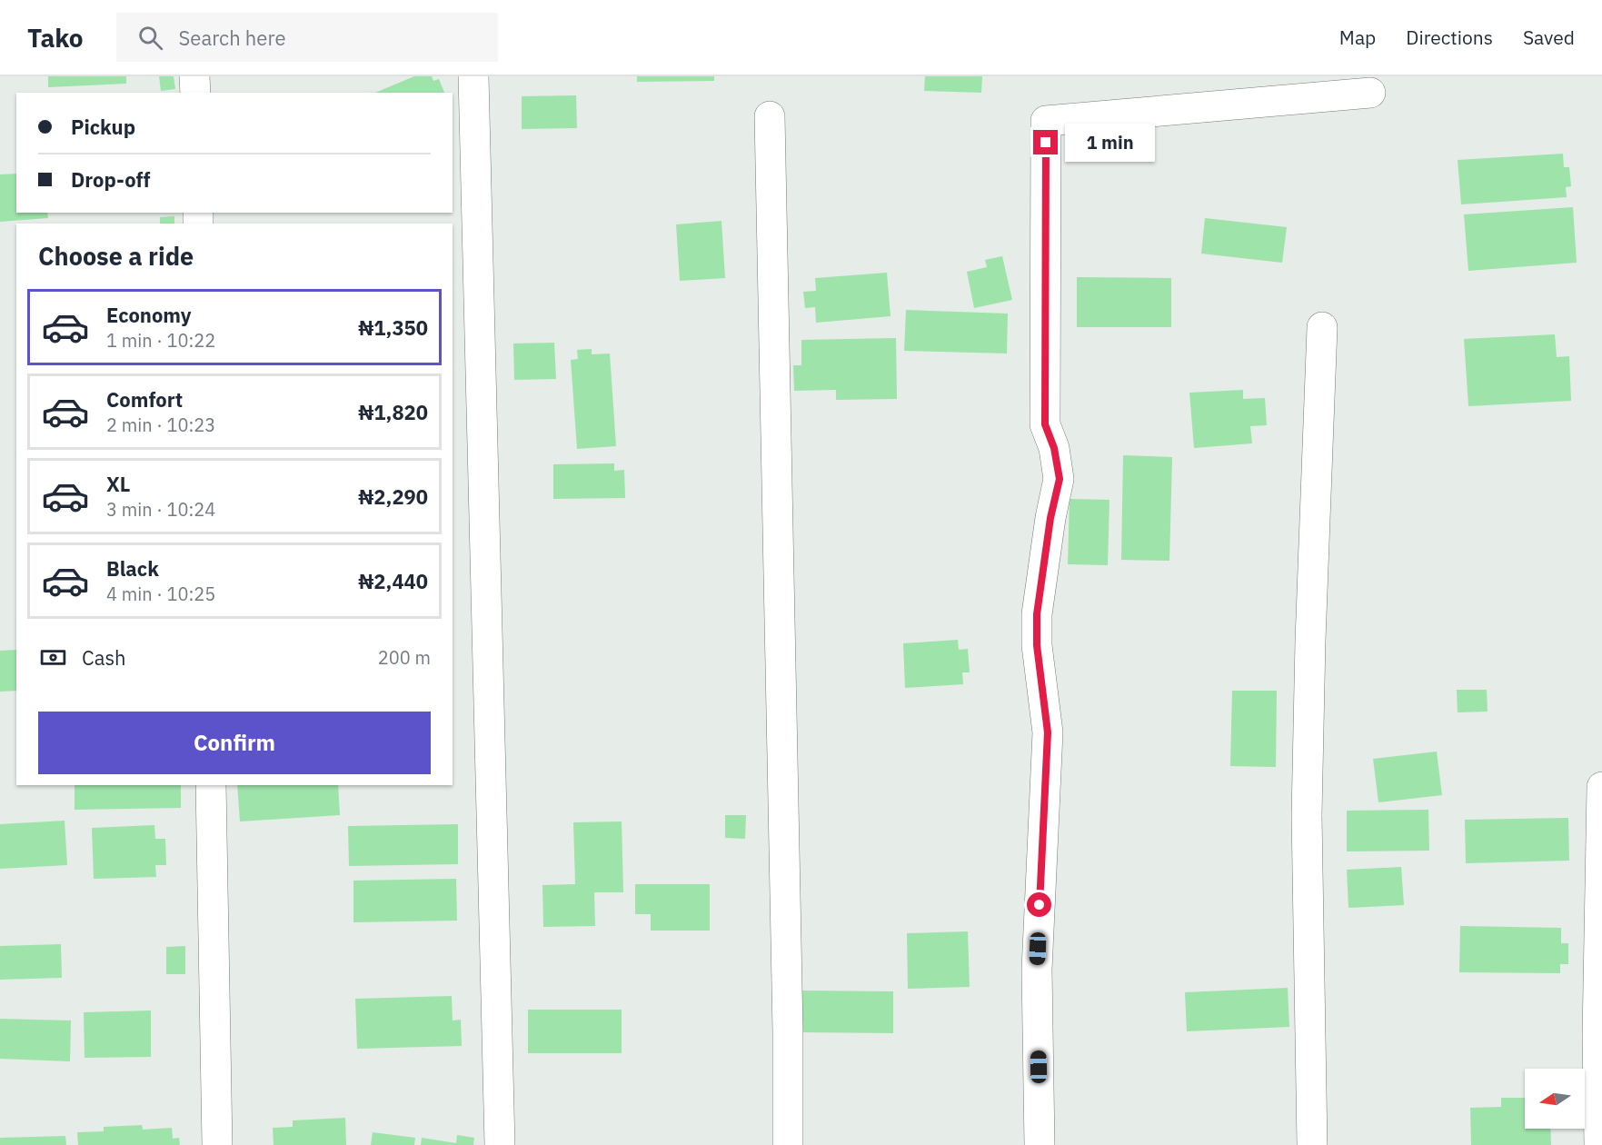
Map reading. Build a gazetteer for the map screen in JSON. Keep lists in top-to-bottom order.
{
  "north": "left",
  "page": {
    "header": "Tako",
    "search": "Search here",
    "nav": ["Map", "Directions", "Saved"],
    "banner": ["Pickup", "Drop-off"],
    "bubble": "1 min",
    "heading": "Choose a ride",
    "list": [
      {
        "name": "Economy",
        "note": "1 min · 10:22",
        "value": "₦1,350"
      },
      {
        "name": "Comfort",
        "note": "2 min · 10:23",
        "value": "₦1,820"
      },
      {
        "name": "XL",
        "note": "3 min · 10:24",
        "value": "₦2,290"
      },
      {
        "name": "Black",
        "note": "4 min · 10:25",
        "value": "₦2,440"
      }
    ],
    "pay": ["Cash", "200 m"],
    "buttons": "Confirm"
  }
}
